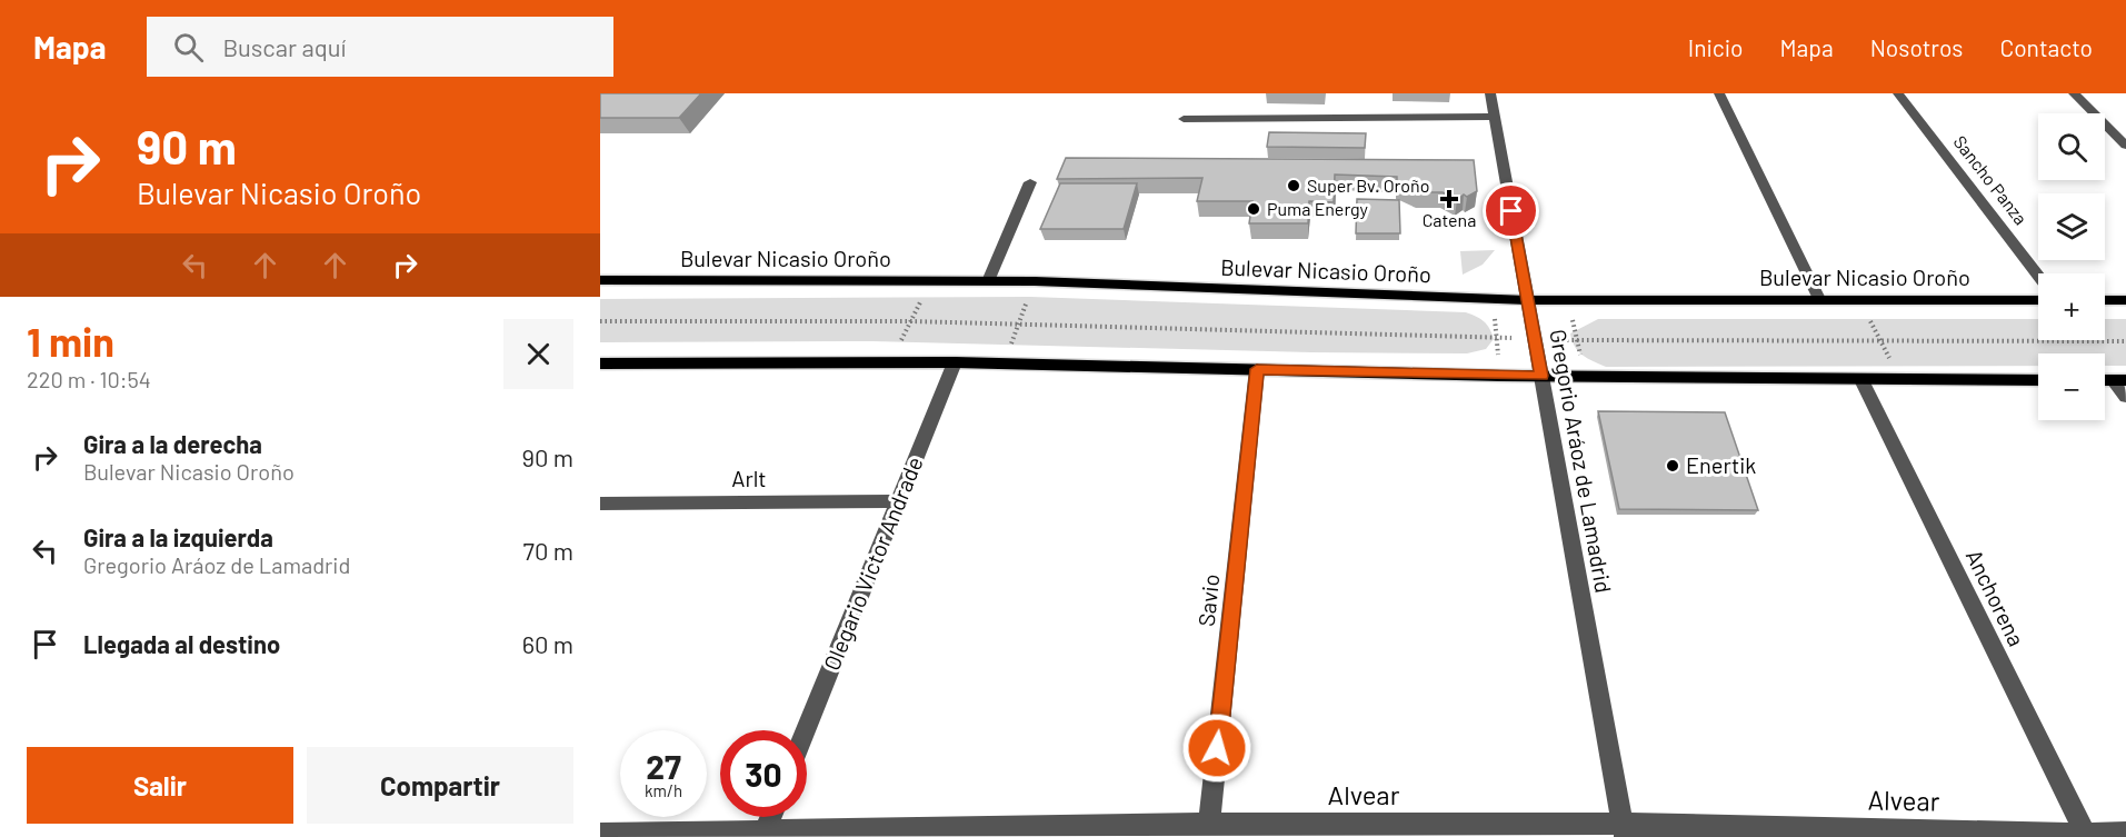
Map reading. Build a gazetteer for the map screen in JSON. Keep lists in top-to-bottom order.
{
  "streets": {
    "main road": ["Bulevar Nicasio Oroño"],
    "street": [
      "Sancho Panza",
      "Gregorio Aráoz de Lamadrid",
      "Arlt",
      "Olegario Victor Andrade",
      "Anchorena",
      "Savio",
      "Alvear"
    ]
  },
  "crossings": [
    ["Bulevar Nicasio Oroño", "Gregorio Aráoz de Lamadrid"],
    ["Gregorio Aráoz de Lamadrid", "Alvear"],
    ["Arlt", "Olegario Victor Andrade"],
    ["Anchorena", "Alvear"],
    ["Savio", "Alvear"]
  ],
  "places": {
    "other": ["Super Bv. Oroño", "Puma Energy", "Enertik"],
    "health": ["Catena"]
  },
  "page": {
    "header": "Mapa",
    "search": "Buscar aquí",
    "nav": [
      "Inicio",
      "Mapa",
      "Nosotros",
      "Contacto"
    ],
    "turn": ["90 m", "Bulevar Nicasio Oroño"],
    "map_buttons": ["+", "−"],
    "heading": ["1 min", "220 m · 10:54"],
    "list": [
      {
        "name": "Gira a la derecha",
        "note": "Bulevar Nicasio Oroño",
        "value": "90 m"
      },
      {
        "name": "Gira a la izquierda",
        "note": "Gregorio Aráoz de Lamadrid",
        "value": "70 m"
      },
      {
        "name": "Llegada al destino",
        "value": "60 m"
      }
    ],
    "speed": "27 km/h",
    "limit": "30",
    "buttons": ["Salir", "Compartir"]
  }
}
